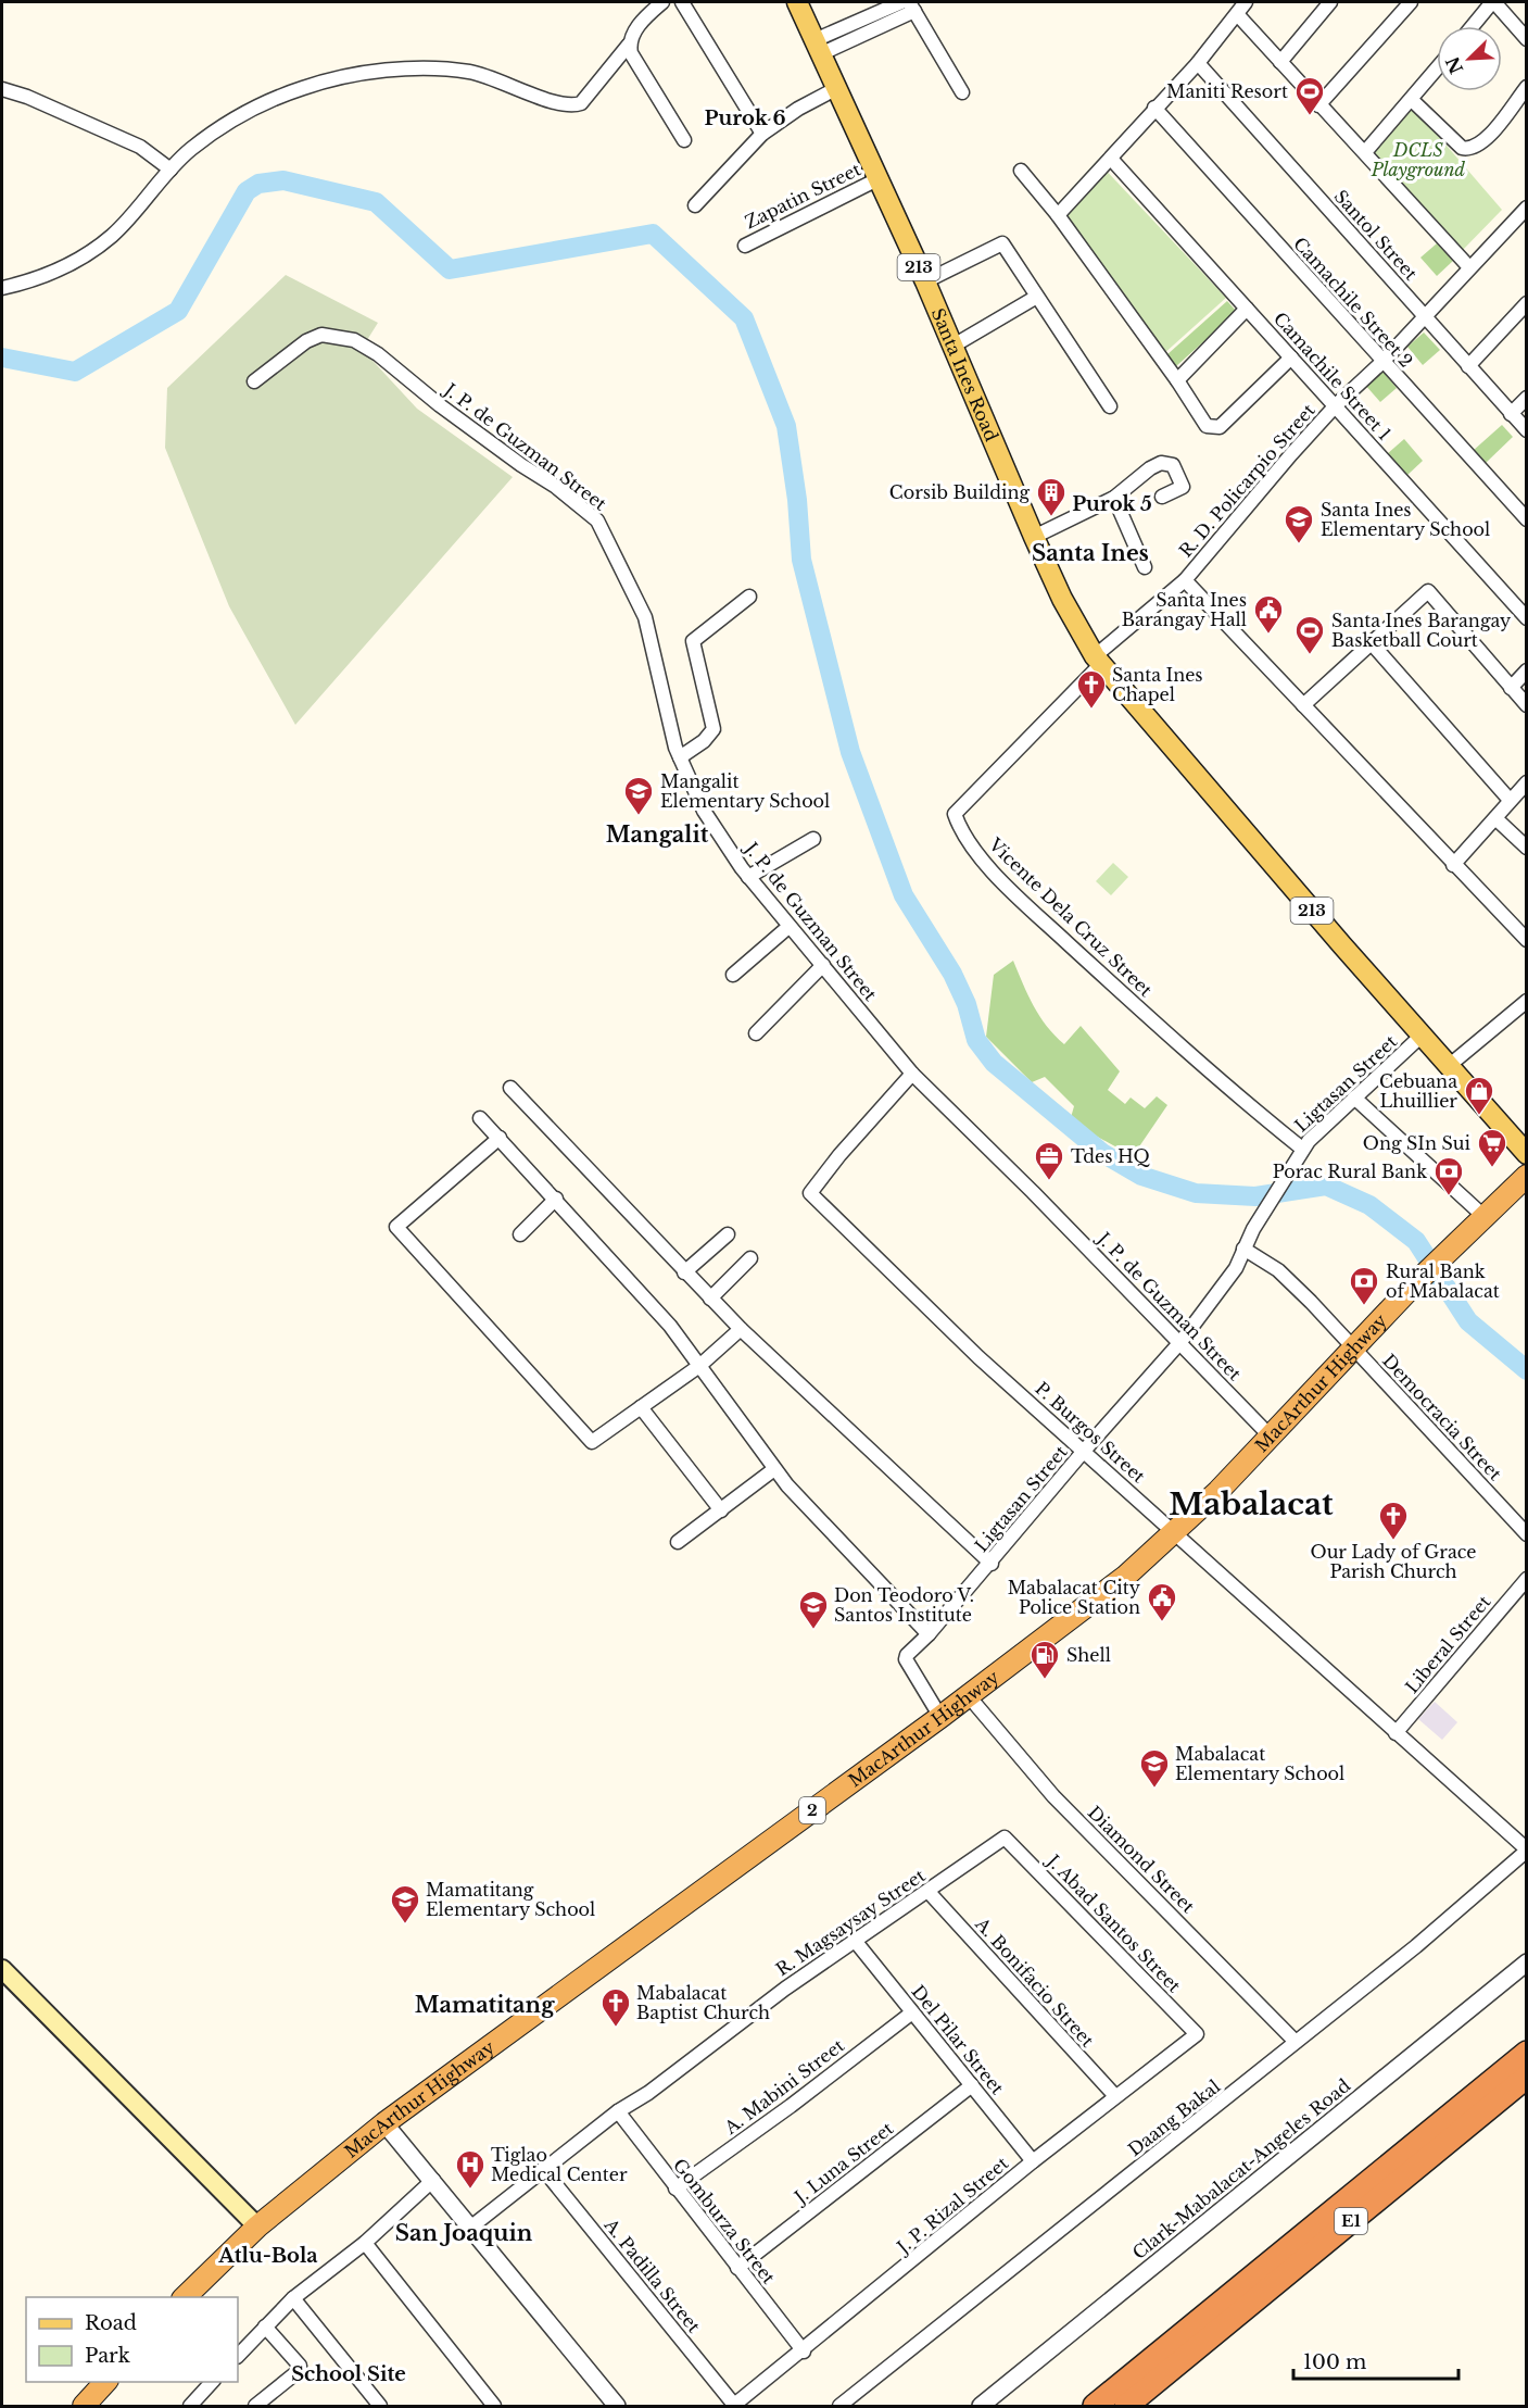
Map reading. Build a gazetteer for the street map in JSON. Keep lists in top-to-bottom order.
{
  "streets": {
    "highway": ["MacArthur Highway", "2", "E1"],
    "main road": ["213", "Santa Ines Road"],
    "street": [
      "Zapatin Street",
      "Santol Street",
      "Camachile Street 2",
      "Camachile Street 1",
      "J. P. de Guzman Street",
      "R. D. Policarpio Street",
      "Vicente Dela Cruz Street",
      "Ligtasan Street",
      "Democracia Street",
      "P. Burgos Street",
      "Liberal Street",
      "Diamond Street",
      "R. Magsaysay Street",
      "J. Abad Santos Street",
      "A. Bonifacio Street",
      "Del Pilar Street",
      "A. Mabini Street",
      "Daang Bakal",
      "J. Luna Street",
      "Clark-Mabalacat-Angeles Road",
      "J. P. Rizal Street",
      "Gomburza Street",
      "A. Padilla Street"
    ]
  },
  "crossings": [
    ["Zapatin Street", "Santa Ines Road"],
    ["Santol Street", "R. D. Policarpio Street"],
    ["213", "Santa Ines Road"],
    ["213", "R. D. Policarpio Street"],
    ["213", "Vicente Dela Cruz Street"],
    ["213", "Ligtasan Street"],
    ["Camachile Street 2", "R. D. Policarpio Street"],
    ["Camachile Street 1", "R. D. Policarpio Street"],
    ["J. P. de Guzman Street", "Ligtasan Street"],
    ["J. P. de Guzman Street", "MacArthur Highway"],
    ["J. P. de Guzman Street", "P. Burgos Street"],
    ["R. D. Policarpio Street", "Vicente Dela Cruz Street"],
    ["Vicente Dela Cruz Street", "Ligtasan Street"],
    ["Ligtasan Street", "MacArthur Highway"],
    ["Ligtasan Street", "Democracia Street"],
    ["Ligtasan Street", "P. Burgos Street"],
    ["MacArthur Highway", "Democracia Street"],
    ["MacArthur Highway", "P. Burgos Street"],
    ["MacArthur Highway", "Diamond Street"],
    ["P. Burgos Street", "Liberal Street"],
    ["P. Burgos Street", "Daang Bakal"],
    ["Diamond Street", "Daang Bakal"],
    ["R. Magsaysay Street", "J. Abad Santos Street"],
    ["R. Magsaysay Street", "A. Bonifacio Street"],
    ["R. Magsaysay Street", "Del Pilar Street"],
    ["R. Magsaysay Street", "Gomburza Street"],
    ["R. Magsaysay Street", "A. Padilla Street"],
    ["J. Abad Santos Street", "J. P. Rizal Street"],
    ["A. Bonifacio Street", "J. P. Rizal Street"],
    ["Del Pilar Street", "A. Mabini Street"],
    ["Del Pilar Street", "J. Luna Street"],
    ["Del Pilar Street", "J. P. Rizal Street"],
    ["A. Mabini Street", "Gomburza Street"],
    ["J. Luna Street", "Gomburza Street"],
    ["J. P. Rizal Street", "Gomburza Street"],
    ["J. P. Rizal Street", "A. Padilla Street"]
  ],
  "districts": [
    "Purok 6",
    "Purok 5",
    "Santa Ines",
    "Mangalit",
    "Mabalacat",
    "Mamatitang",
    "San Joaquin",
    "Atlu-Bola",
    "School Site"
  ],
  "parks": ["DCLS Playground"],
  "places": {
    "sports": ["Maniti Resort", "Santa Ines Barangay Basketball Court"],
    "building": ["Corsib Building"],
    "school or university": [
      "Santa Ines Elementary School",
      "Mangalit Elementary School",
      "Don Teodoro V. Santos Institute",
      "Mabalacat Elementary School",
      "Mamatitang Elementary School"
    ],
    "public building": ["Santa Ines Barangay Hall", "Mabalacat City Police Station"],
    "church": ["Santa Ines Chapel", "Our Lady of Grace Parish Church", "Mabalacat Baptist Church"],
    "shop": ["Cebuana Lhuillier"],
    "supermarket": ["Ong SIn Sui"],
    "office": ["Tdes HQ"],
    "bank": ["Porac Rural Bank", "Rural Bank of Mabalacat"],
    "fuel station": ["Shell"],
    "hospital": ["Tiglao Medical Center"]
  },
  "legend": ["Road", "Park"],
  "scale_bar": "100 m",
  "north": "bottom left"
}
